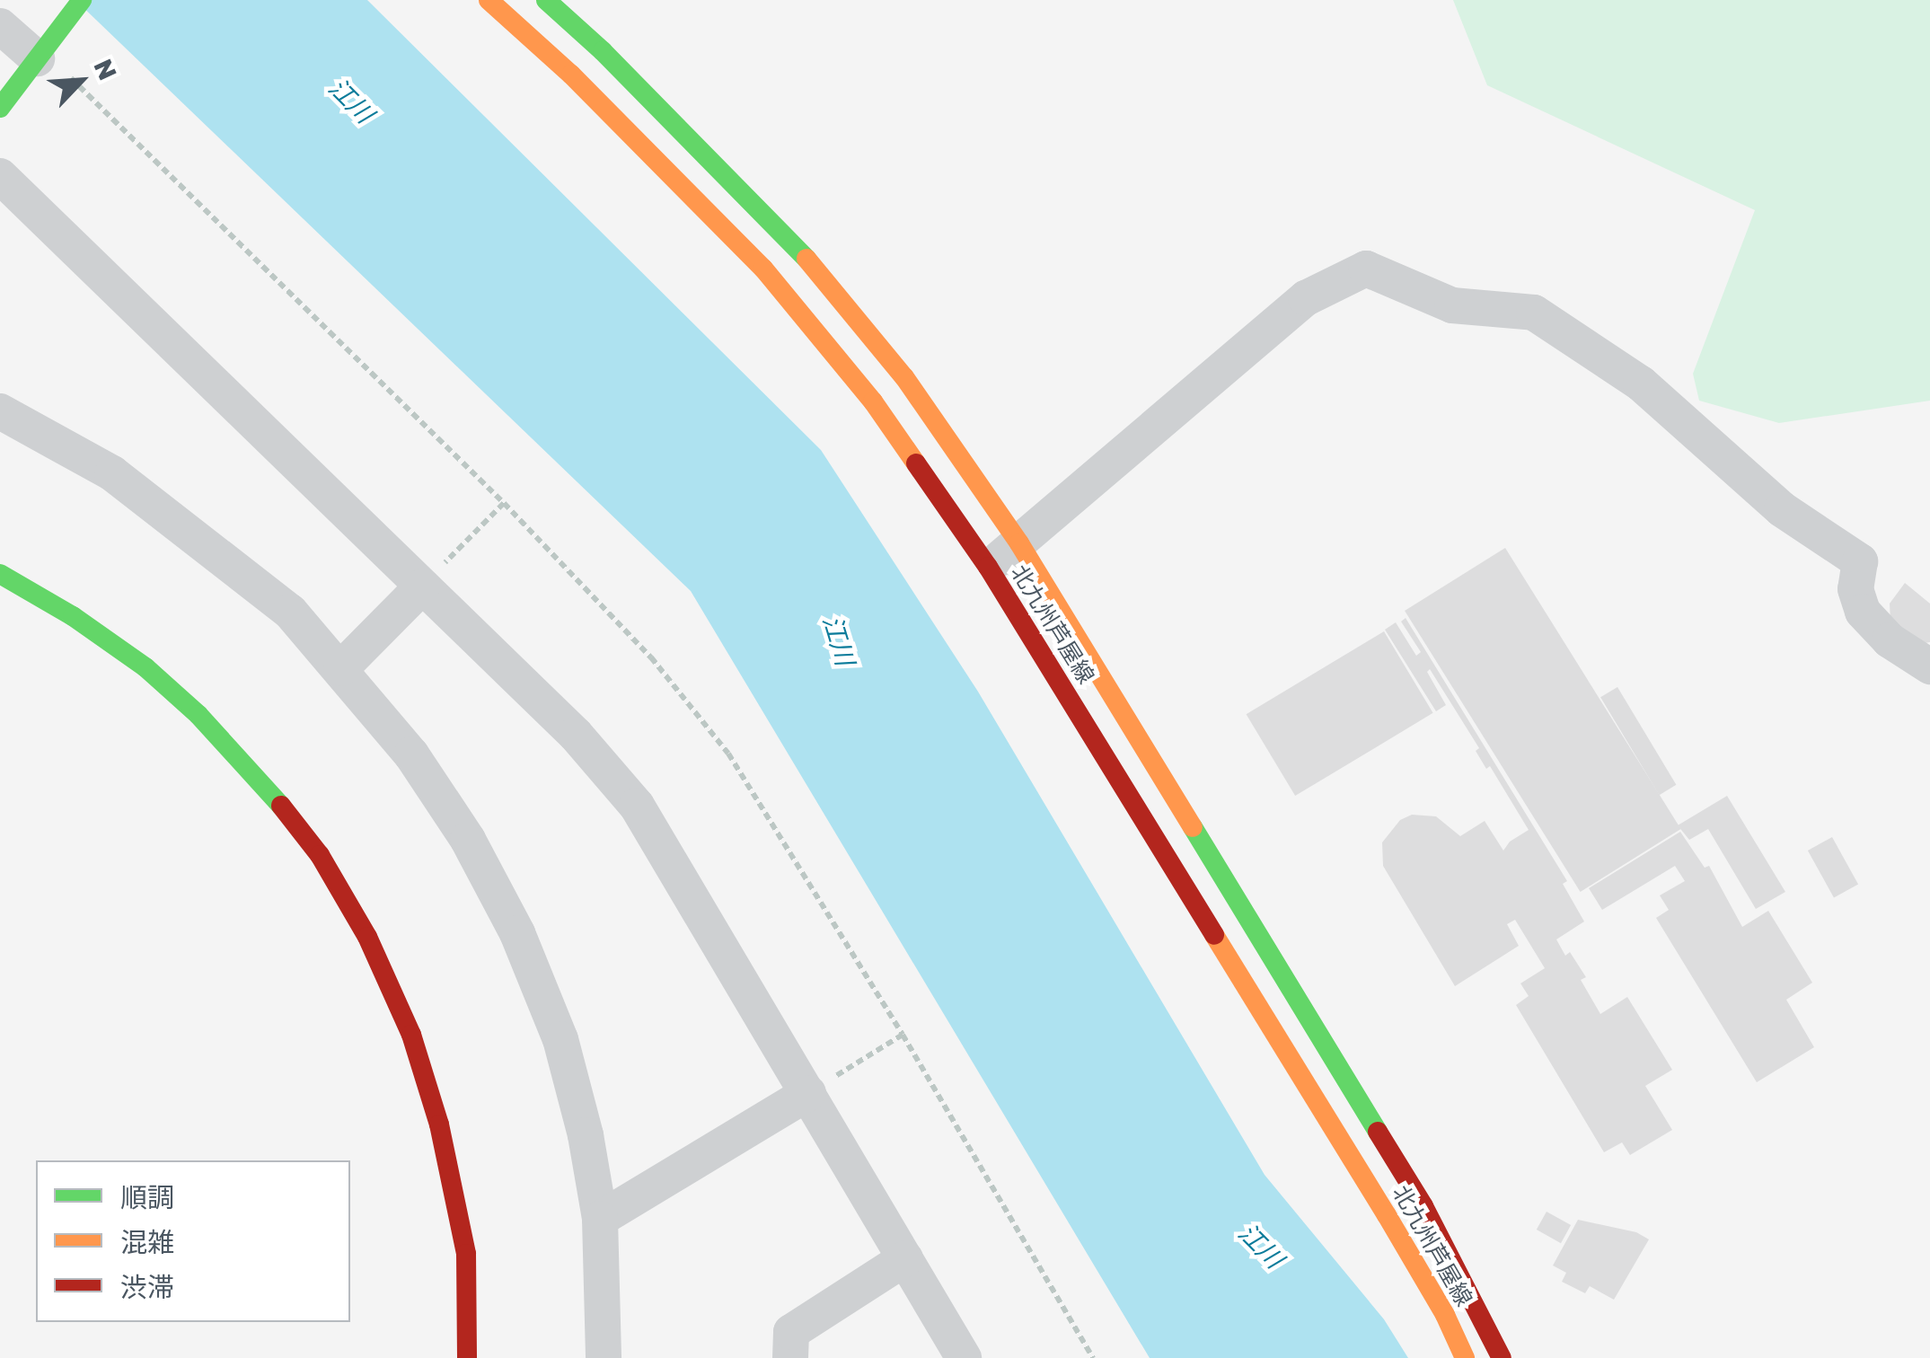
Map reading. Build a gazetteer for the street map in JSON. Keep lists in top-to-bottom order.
{
  "streets": {
    "main road": ["北九州芦屋線"]
  },
  "water": ["江川"],
  "legend": ["順調", "混雑", "渋滞"],
  "north": "top right"
}
